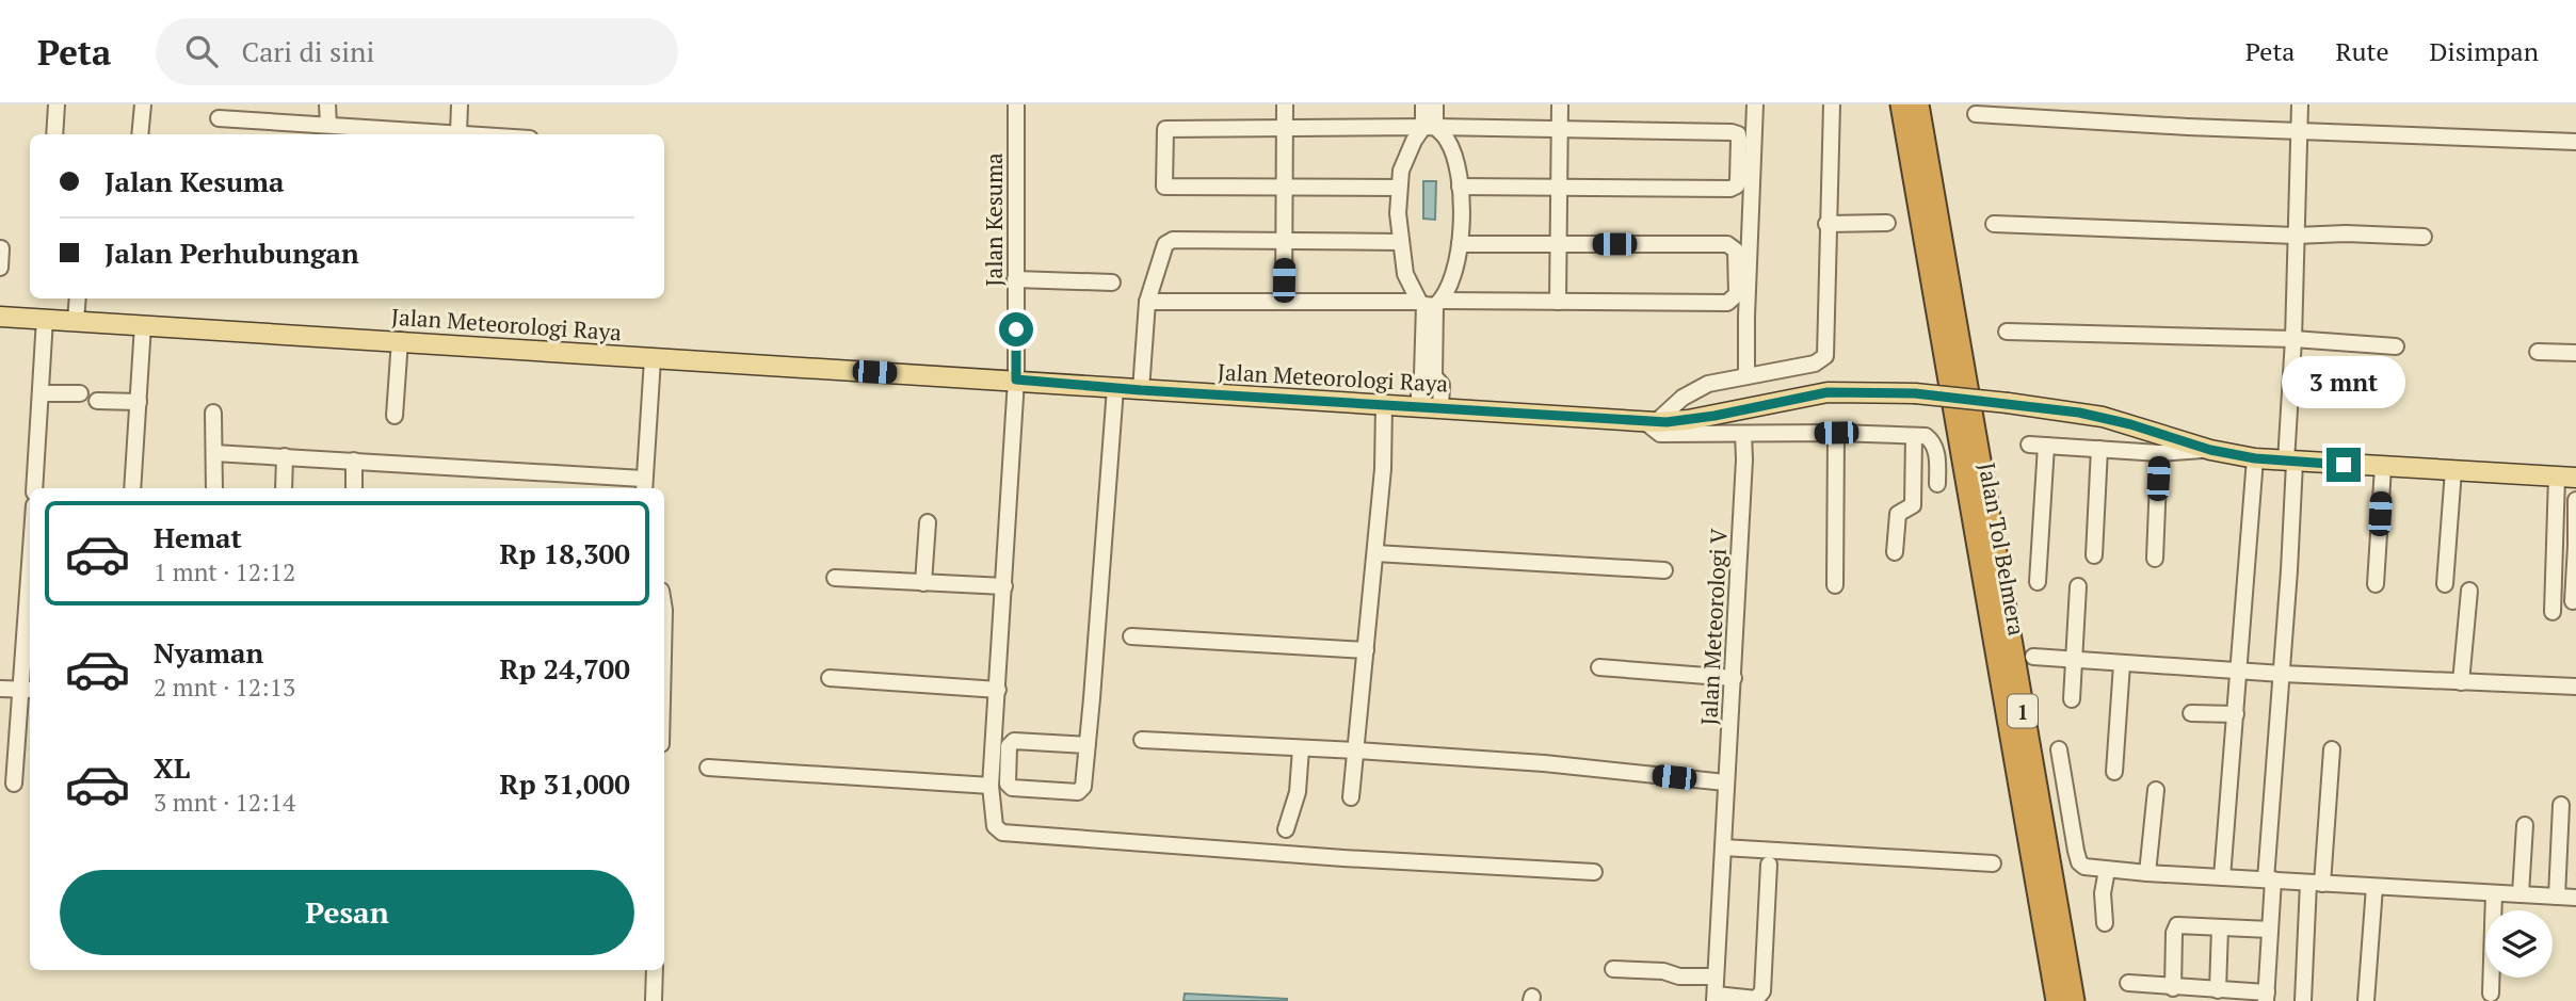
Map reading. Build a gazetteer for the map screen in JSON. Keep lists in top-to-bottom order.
{
  "streets": {
    "highway": ["Jalan Tol Belmera", "1"],
    "main road": ["Jalan Meteorologi Raya"],
    "street": ["Jalan Kesuma", "Jalan Meteorologi V"]
  },
  "crossings": [
    ["Jalan Kesuma", "Jalan Meteorologi Raya"]
  ],
  "page": {
    "header": "Peta",
    "search": "Cari di sini",
    "nav": ["Peta", "Rute", "Disimpan"],
    "banner": ["Jalan Kesuma", "Jalan Perhubungan"],
    "bubble": "3 mnt",
    "list": [
      {
        "name": "Hemat",
        "note": "1 mnt · 12:12",
        "value": "Rp 18,300"
      },
      {
        "name": "Nyaman",
        "note": "2 mnt · 12:13",
        "value": "Rp 24,700"
      },
      {
        "name": "XL",
        "note": "3 mnt · 12:14",
        "value": "Rp 31,000"
      }
    ],
    "buttons": "Pesan"
  }
}
